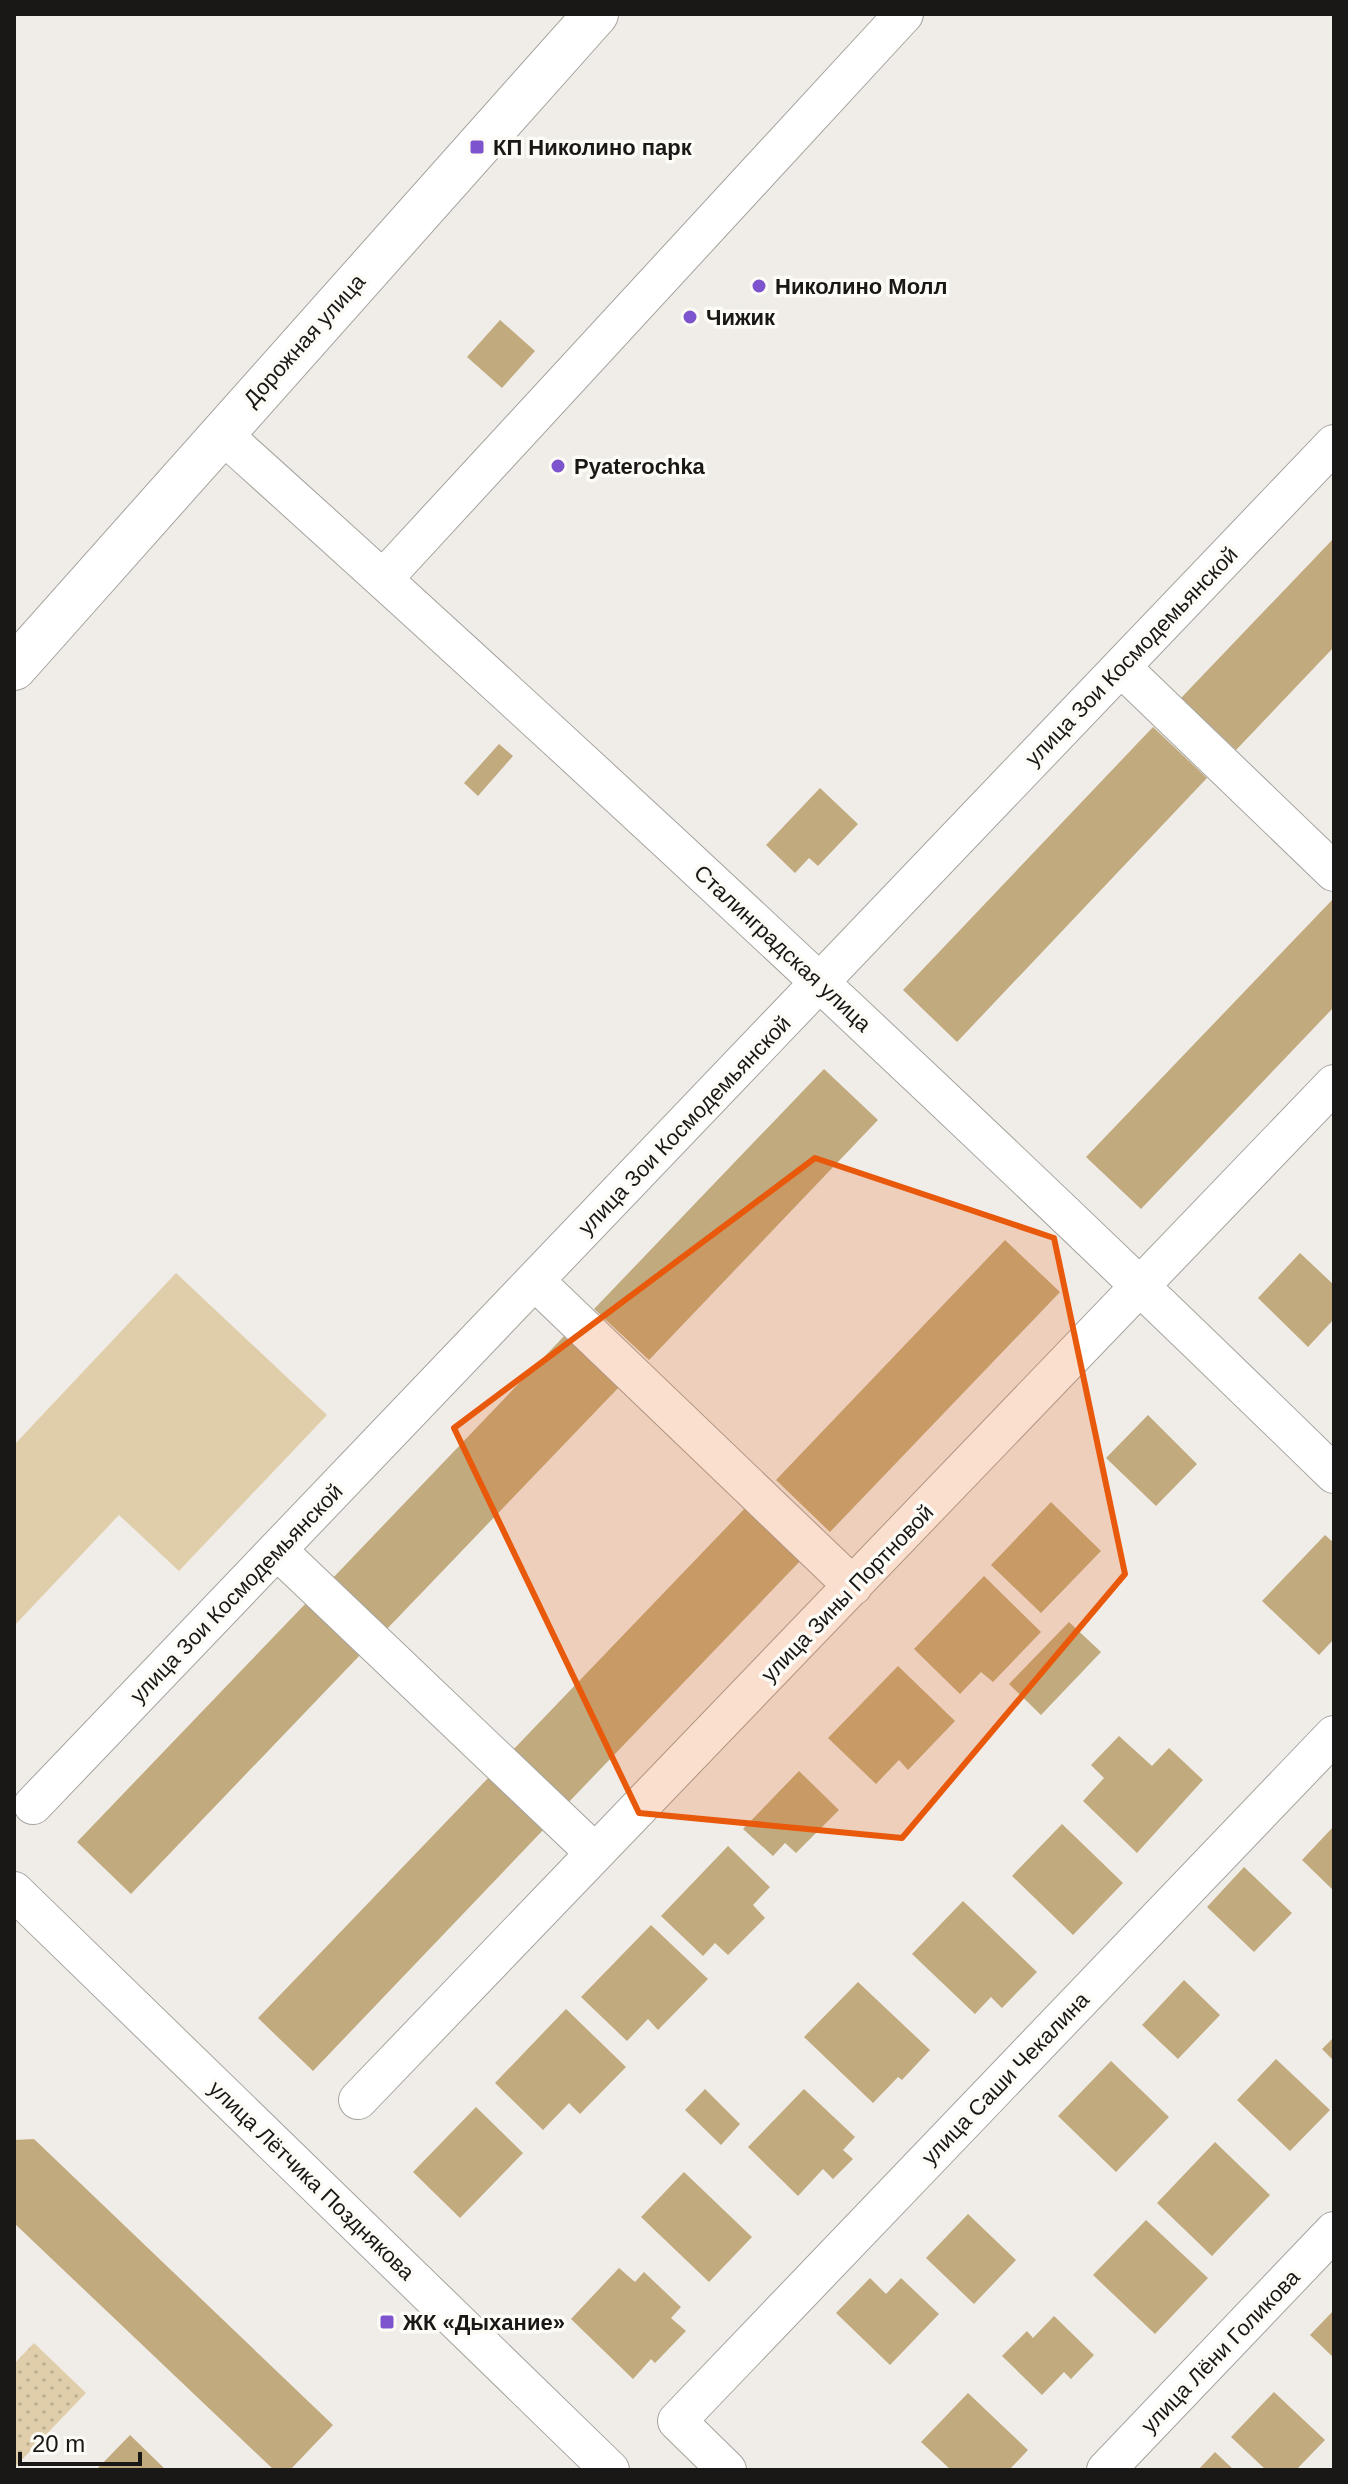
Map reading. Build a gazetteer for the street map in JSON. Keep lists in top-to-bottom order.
{
  "streets": {
    "main road": ["Дорожная улица"],
    "street": [
      "улица Зои Космодемьянской",
      "Сталинградская улица",
      "улица Зины Портновой",
      "улица Саши Чекалина",
      "улица Лётчика Позднякова",
      "улица Лёни Голикова"
    ]
  },
  "crossings": [
    ["Дорожная улица", "Сталинградская улица"],
    ["улица Зои Космодемьянской", "Сталинградская улица"],
    ["Сталинградская улица", "улица Зины Портновой"]
  ],
  "places": {
    "transit": ["КП Николино парк", "ЖК «Дыхание»"],
    "other": ["Николино Молл", "Чижик", "Pyaterochka"]
  },
  "scale_bar": "20 m"
}
